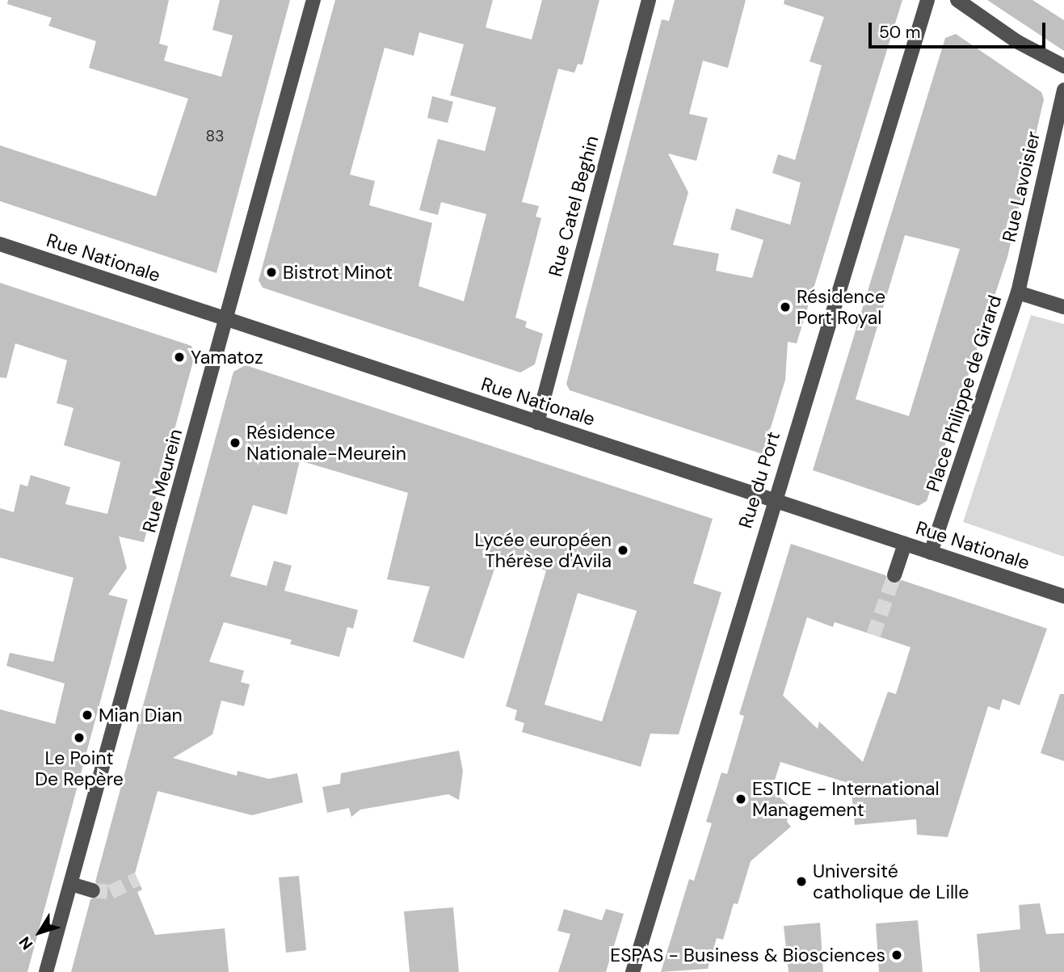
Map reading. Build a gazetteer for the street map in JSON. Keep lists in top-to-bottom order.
{
  "streets": {
    "street": [
      "Rue Lavoisier",
      "Rue Catel Beghin",
      "Rue Nationale",
      "Place Philippe de Girard",
      "Rue du Port",
      "Rue Meurein"
    ]
  },
  "crossings": [
    ["Rue Lavoisier", "Place Philippe de Girard"],
    ["Rue Catel Beghin", "Rue Nationale"],
    ["Rue Nationale", "Place Philippe de Girard"],
    ["Rue Nationale", "Rue du Port"],
    ["Rue Nationale", "Rue Meurein"]
  ],
  "places": [
    "Bistrot Minot",
    "Résidence Port Royal",
    "Yamatoz",
    "Résidence Nationale-Meurein",
    "Lycée européen Thérèse d'Avila",
    "Mian Dian",
    "Le Point De Repère",
    "ESTICE - International Management",
    "Université catholique de Lille",
    "ESPAS - Business & Biosciences"
  ],
  "house_numbers": ["83"],
  "scale_bar": "50 m",
  "north": "bottom left"
}
